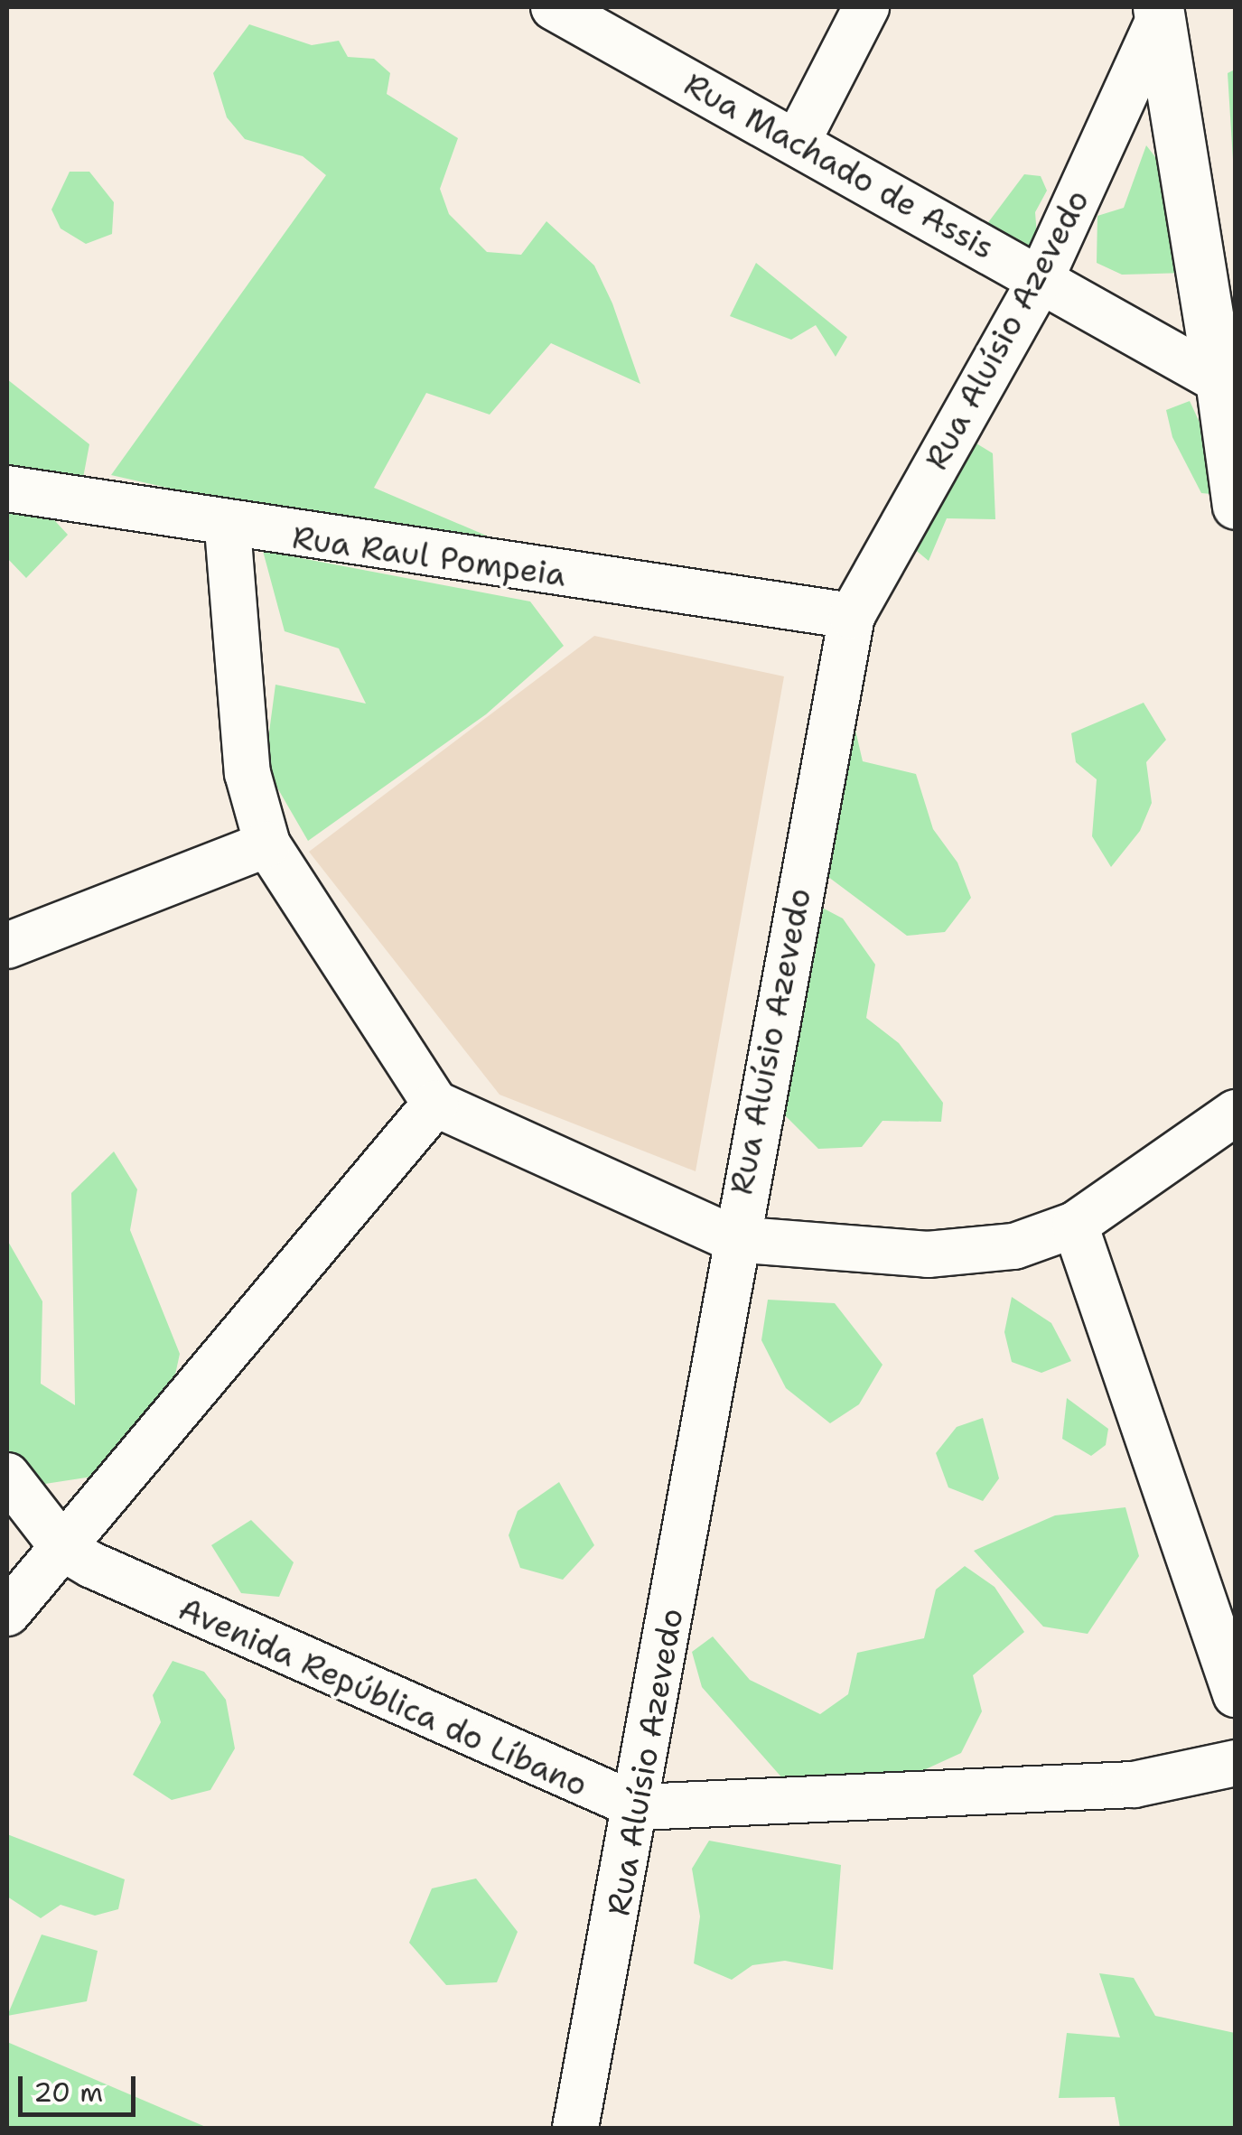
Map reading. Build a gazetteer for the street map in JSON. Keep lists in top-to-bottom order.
{
  "streets": {
    "street": [
      "Rua Machado de Assis",
      "Rua Aluísio Azevedo",
      "Rua Raul Pompeia",
      "Avenida República do Líbano"
    ]
  },
  "crossings": [
    ["Rua Machado de Assis", "Rua Aluísio Azevedo"],
    ["Rua Aluísio Azevedo", "Rua Raul Pompeia"],
    ["Rua Aluísio Azevedo", "Avenida República do Líbano"]
  ],
  "scale_bar": "20 m"
}
